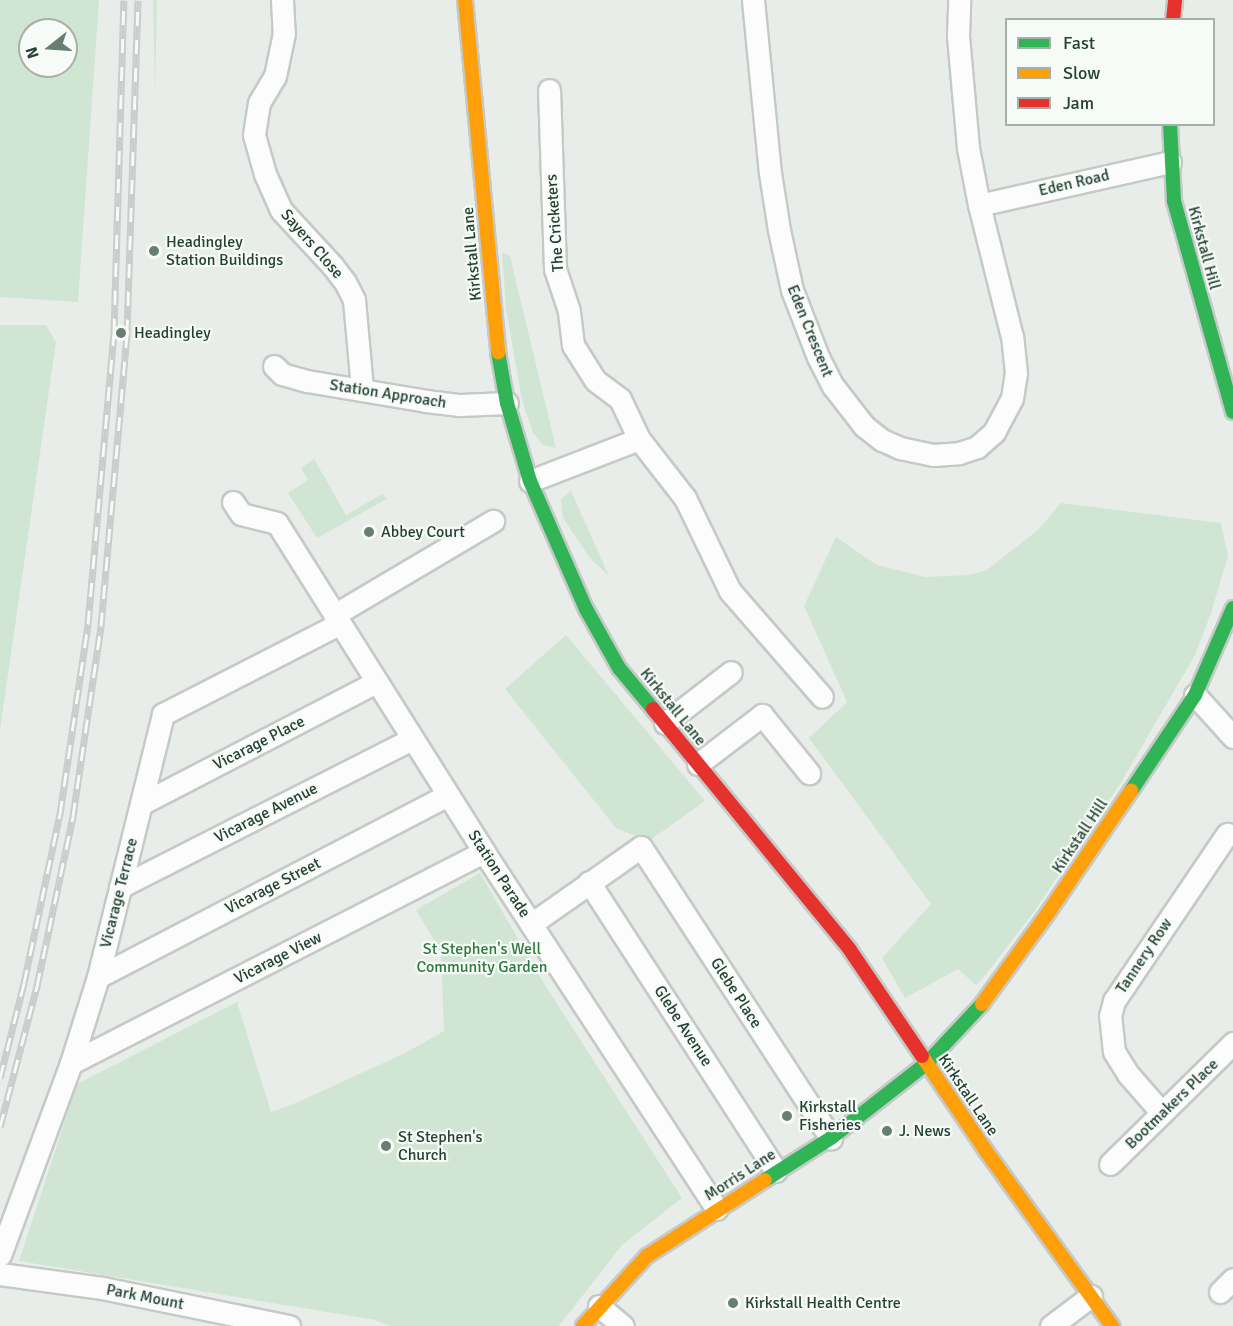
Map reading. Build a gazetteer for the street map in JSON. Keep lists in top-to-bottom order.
{
  "streets": {
    "main road": ["Kirkstall Hill", "Kirkstall Lane", "Morris Lane"],
    "street": [
      "Eden Road",
      "The Cricketers",
      "Sayers Close",
      "Eden Crescent",
      "Station Approach",
      "Vicarage Place",
      "Vicarage Avenue",
      "Station Parade",
      "Vicarage Street",
      "Vicarage Terrace",
      "Tannery Row",
      "Vicarage View",
      "Glebe Place",
      "Glebe Avenue",
      "Bootmakers Place",
      "Park Mount"
    ]
  },
  "crossings": [
    ["Eden Road", "Kirkstall Hill"],
    ["Eden Road", "Eden Crescent"],
    ["Sayers Close", "Station Approach"],
    ["Kirkstall Hill", "Kirkstall Lane"],
    ["Kirkstall Hill", "Morris Lane"],
    ["Kirkstall Lane", "Station Approach"],
    ["Kirkstall Lane", "Morris Lane"],
    ["Vicarage Place", "Station Parade"],
    ["Vicarage Place", "Vicarage Terrace"],
    ["Vicarage Avenue", "Station Parade"],
    ["Vicarage Avenue", "Vicarage Terrace"],
    ["Station Parade", "Vicarage Street"],
    ["Station Parade", "Vicarage Terrace"],
    ["Station Parade", "Vicarage View"],
    ["Station Parade", "Morris Lane"],
    ["Vicarage Street", "Vicarage Terrace"],
    ["Vicarage Terrace", "Vicarage View"],
    ["Tannery Row", "Bootmakers Place"],
    ["Glebe Place", "Glebe Avenue"],
    ["Glebe Place", "Morris Lane"],
    ["Glebe Avenue", "Morris Lane"]
  ],
  "parks": ["St Stephen's Well Community Garden"],
  "places": [
    "Headingley Station Buildings",
    "Headingley",
    "Abbey Court",
    "Kirkstall Fisheries",
    "J. News",
    "St Stephen's Church",
    "Kirkstall Health Centre"
  ],
  "legend": ["Fast", "Slow", "Jam"],
  "north": "left"
}
